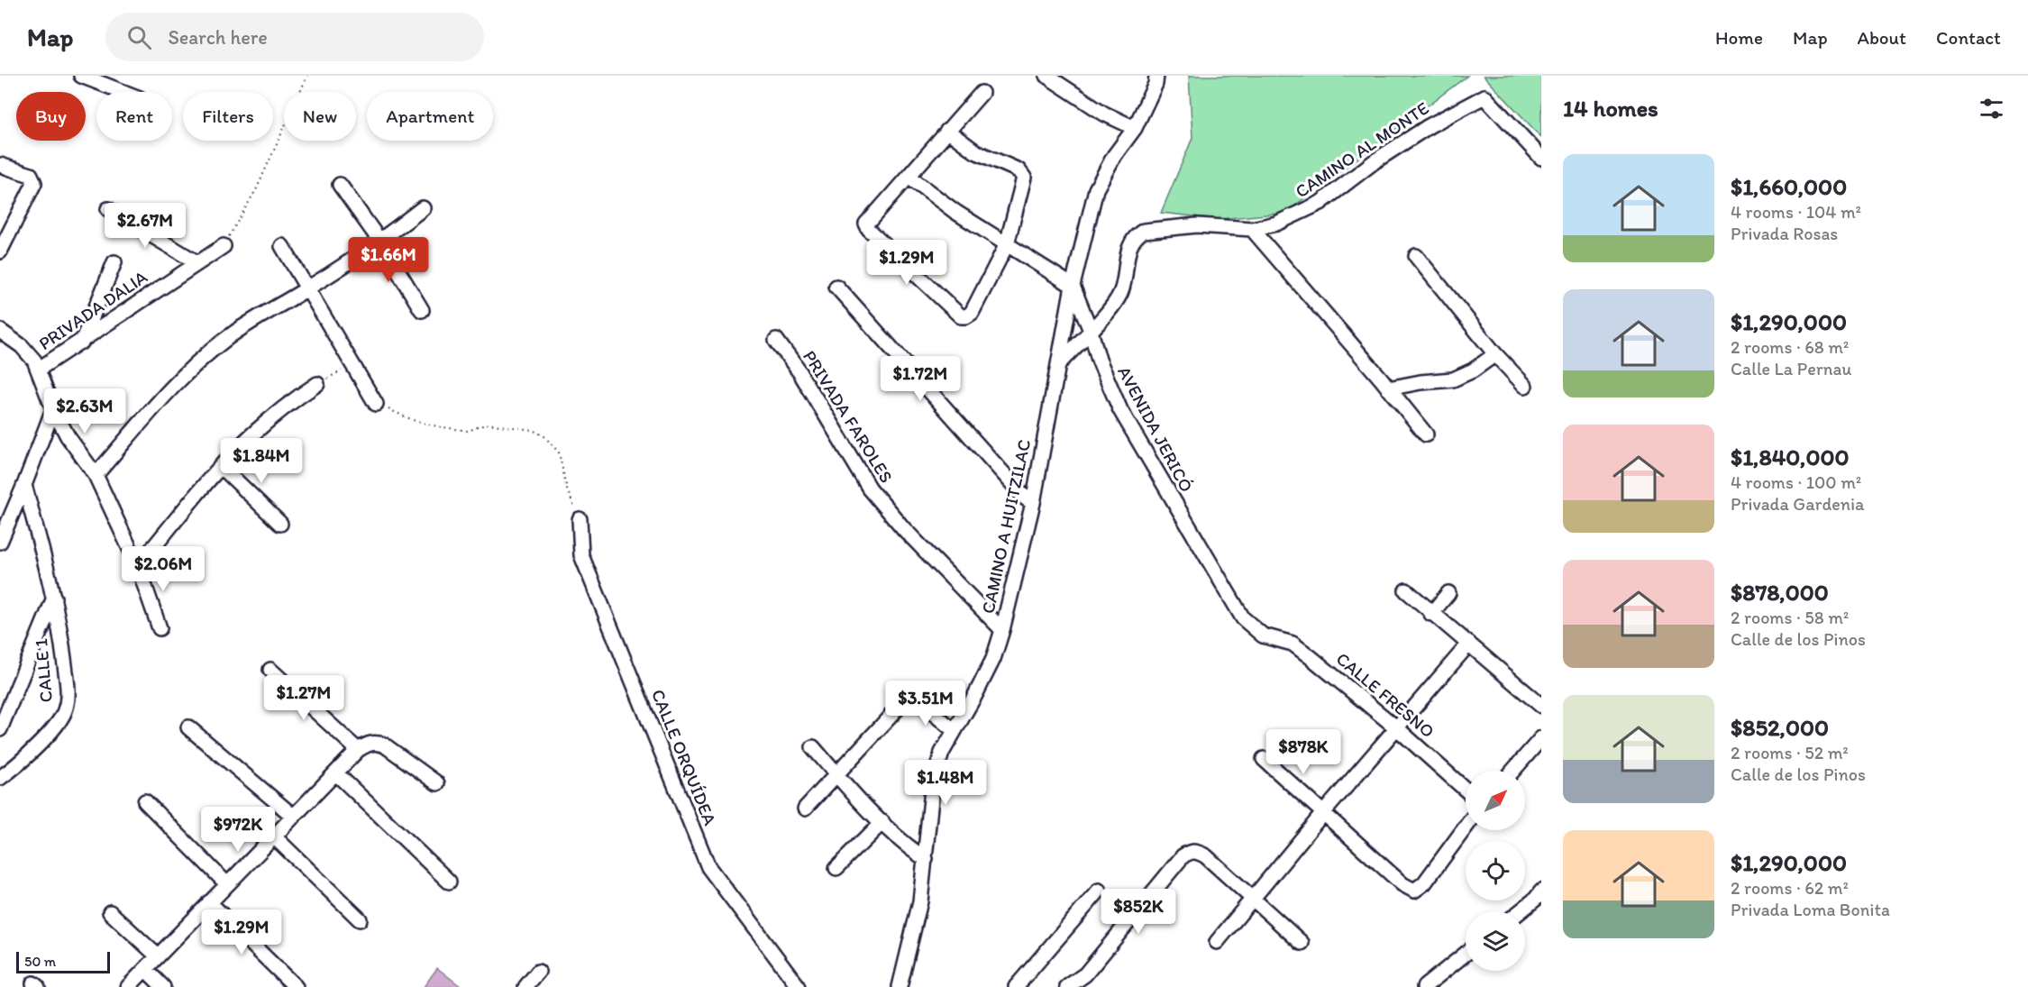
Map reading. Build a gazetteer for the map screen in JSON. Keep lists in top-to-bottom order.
{
  "streets": {
    "street": [
      "CAMINO AL MONTE",
      "PRIVADA DALIA",
      "PRIVADA FAROLES",
      "AVENIDA JERICÓ",
      "CAMINO A HUITZILAC",
      "CALLE 1",
      "CALLE FRESNO",
      "CALLE ORQUÍDEA"
    ]
  },
  "crossings": [
    ["CAMINO AL MONTE", "AVENIDA JERICÓ"],
    ["CAMINO AL MONTE", "CAMINO A HUITZILAC"],
    ["PRIVADA FAROLES", "CAMINO A HUITZILAC"],
    ["AVENIDA JERICÓ", "CAMINO A HUITZILAC"],
    ["AVENIDA JERICÓ", "CALLE FRESNO"]
  ],
  "scale_bar": "50 m",
  "north": "top right",
  "page": {
    "header": "Map",
    "search": "Search here",
    "nav": [
      "Home",
      "Map",
      "About",
      "Contact"
    ],
    "heading": "14 homes",
    "chip": [
      "Buy",
      "Rent",
      "Filters",
      "New",
      "Apartment"
    ],
    "list": [
      {
        "name": "$1,660,000",
        "note": "4 rooms · 104 m² · Privada Rosas"
      },
      {
        "name": "$1,290,000",
        "note": "2 rooms · 68 m² · Calle La Pernau"
      },
      {
        "name": "$1,840,000",
        "note": "4 rooms · 100 m² · Privada Gardenia"
      },
      {
        "name": "$878,000",
        "note": "2 rooms · 58 m² · Calle de los Pinos"
      },
      {
        "name": "$852,000",
        "note": "2 rooms · 52 m² · Calle de los Pinos"
      },
      {
        "name": "$1,290,000",
        "note": "2 rooms · 62 m² · Privada Loma Bonita"
      }
    ],
    "price": [
      "$2.67M",
      "$1.66M",
      "$1.29M",
      "$1.72M",
      "$2.63M",
      "$1.84M",
      "$2.06M",
      "$1.27M",
      "$3.51M",
      "$878K",
      "$1.48M",
      "$972K",
      "$852K",
      "$1.29M"
    ],
    "scale": "50 m"
  }
}
